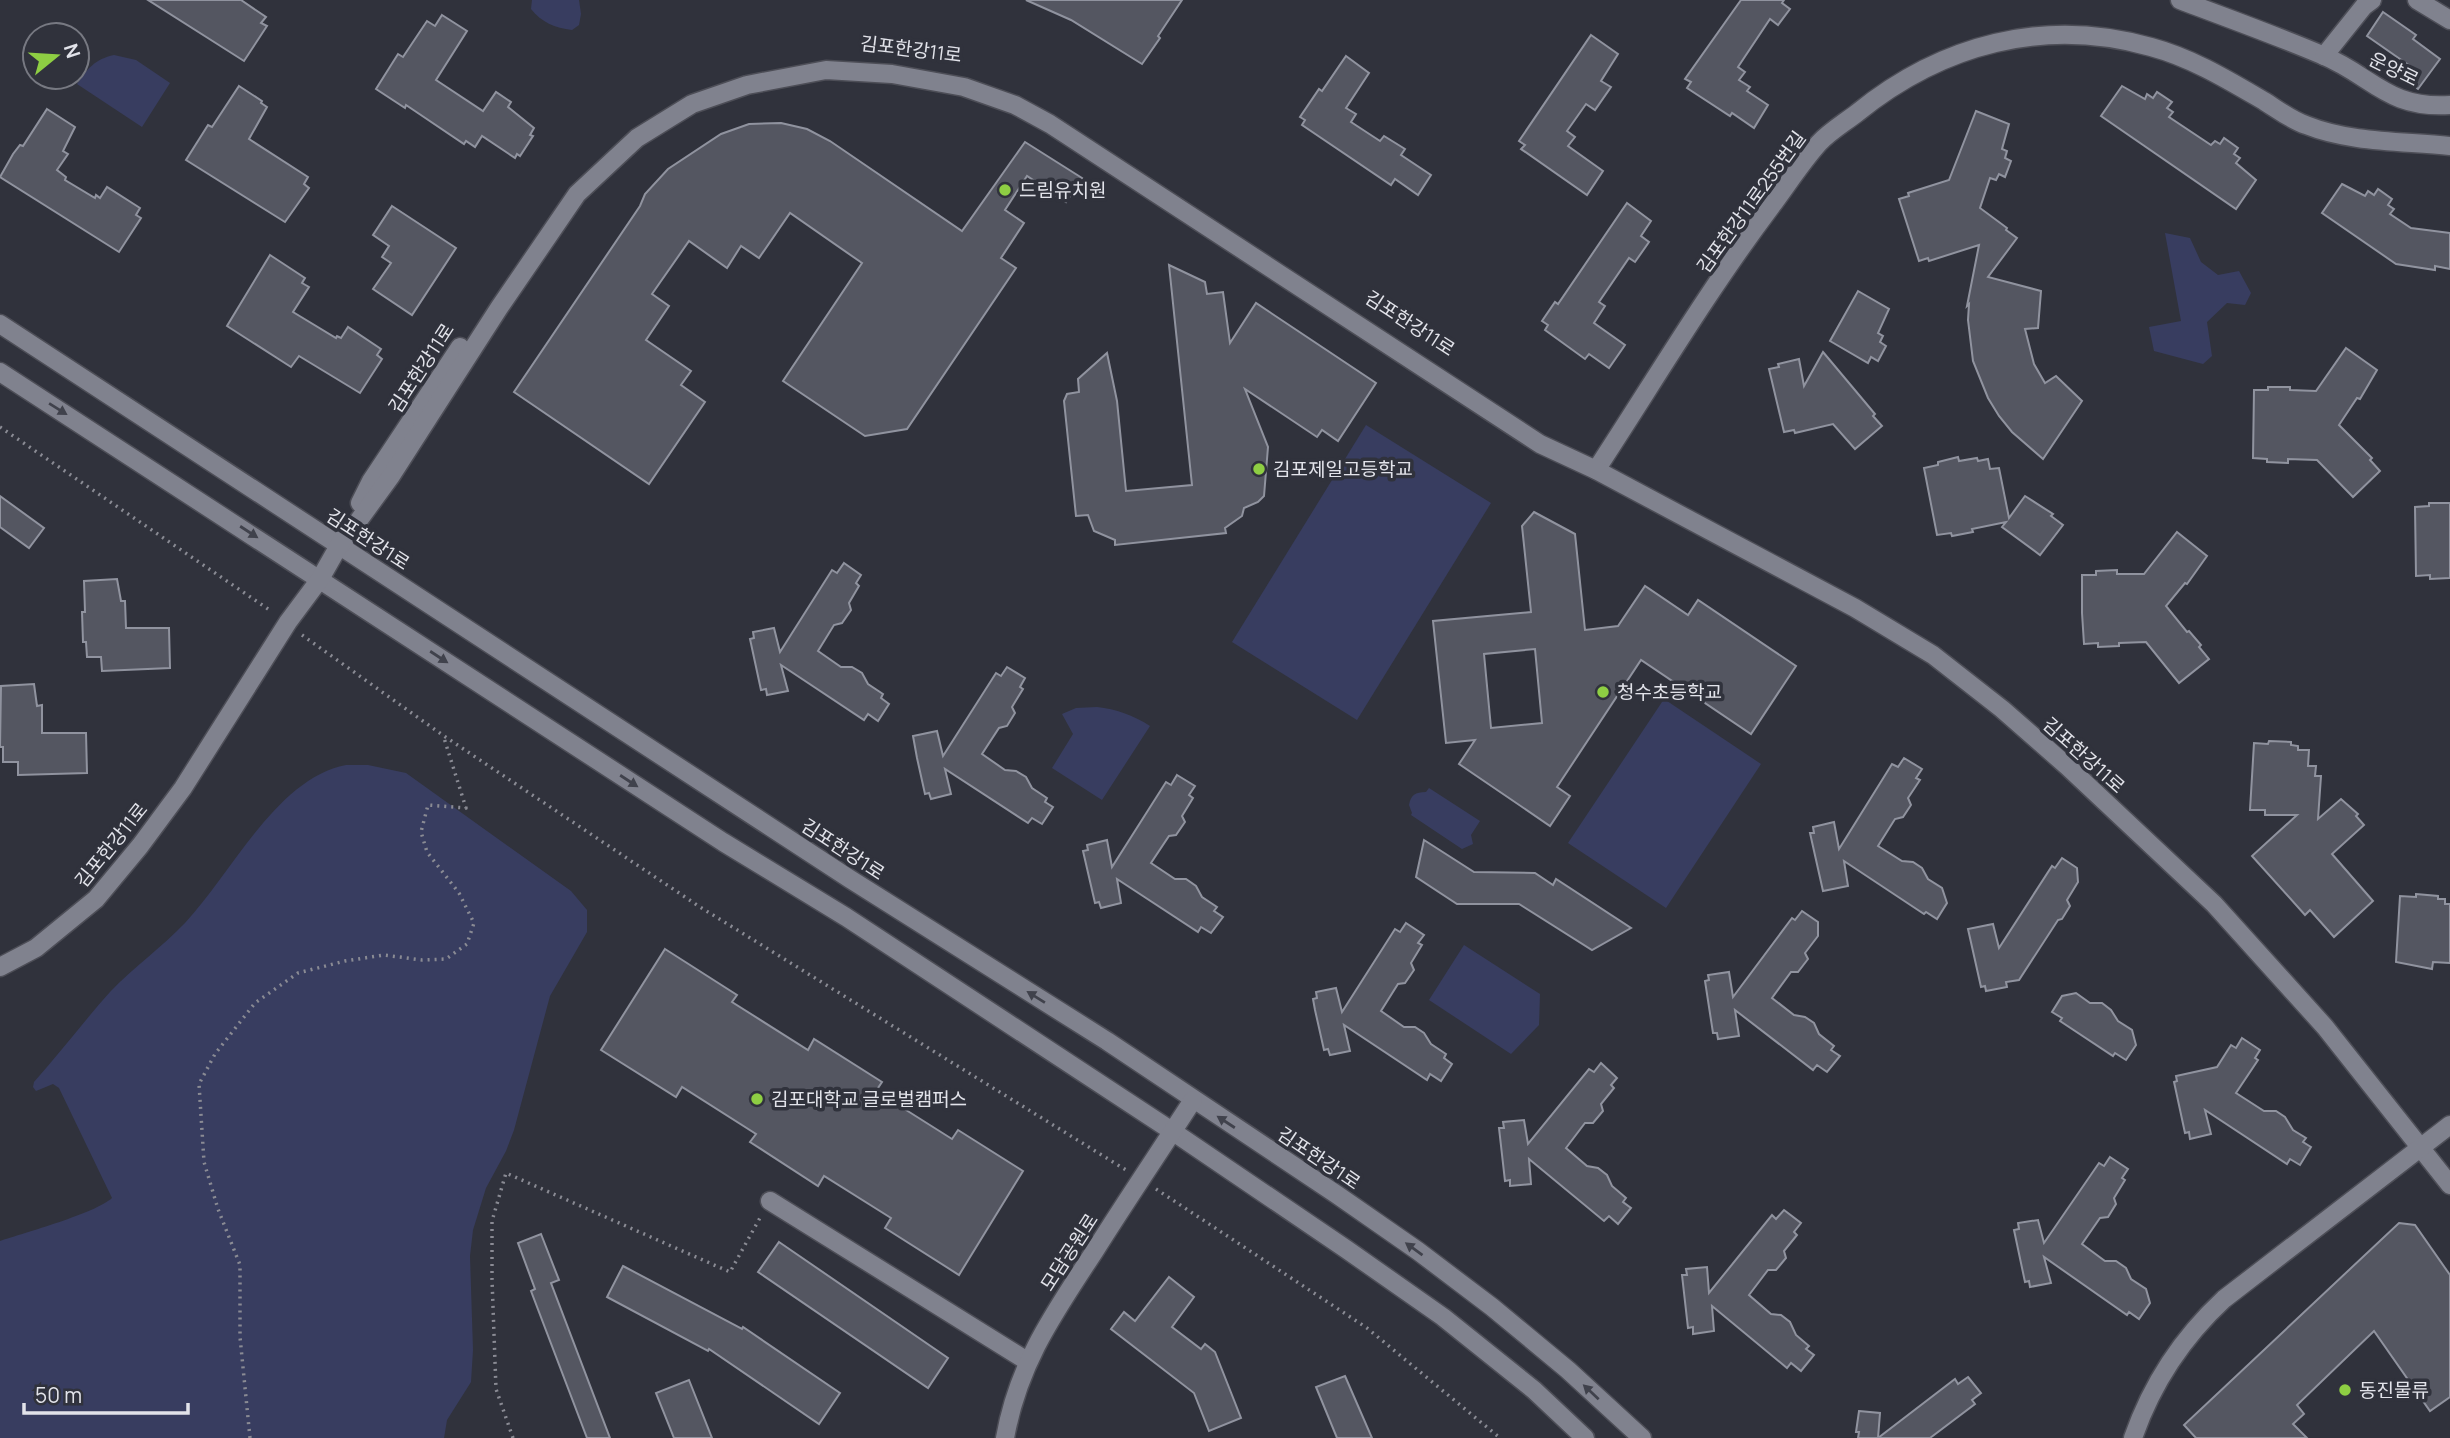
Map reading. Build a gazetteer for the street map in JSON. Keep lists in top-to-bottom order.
{
  "streets": {
    "street": [
      "김포한강11로",
      "운양로",
      "김포한강11로255번길",
      "김포한강1로",
      "모담공원로"
    ]
  },
  "crossings": [
    ["김포한강11로", "김포한강11로255번길"],
    ["김포한강11로", "김포한강1로"],
    ["김포한강1로", "모담공원로"]
  ],
  "places": [
    "드림유치원",
    "김포제일고등학교",
    "청수초등학교",
    "김포대학교 글로벌캠퍼스",
    "동진물류"
  ],
  "scale_bar": "50 m",
  "north": "right"
}
